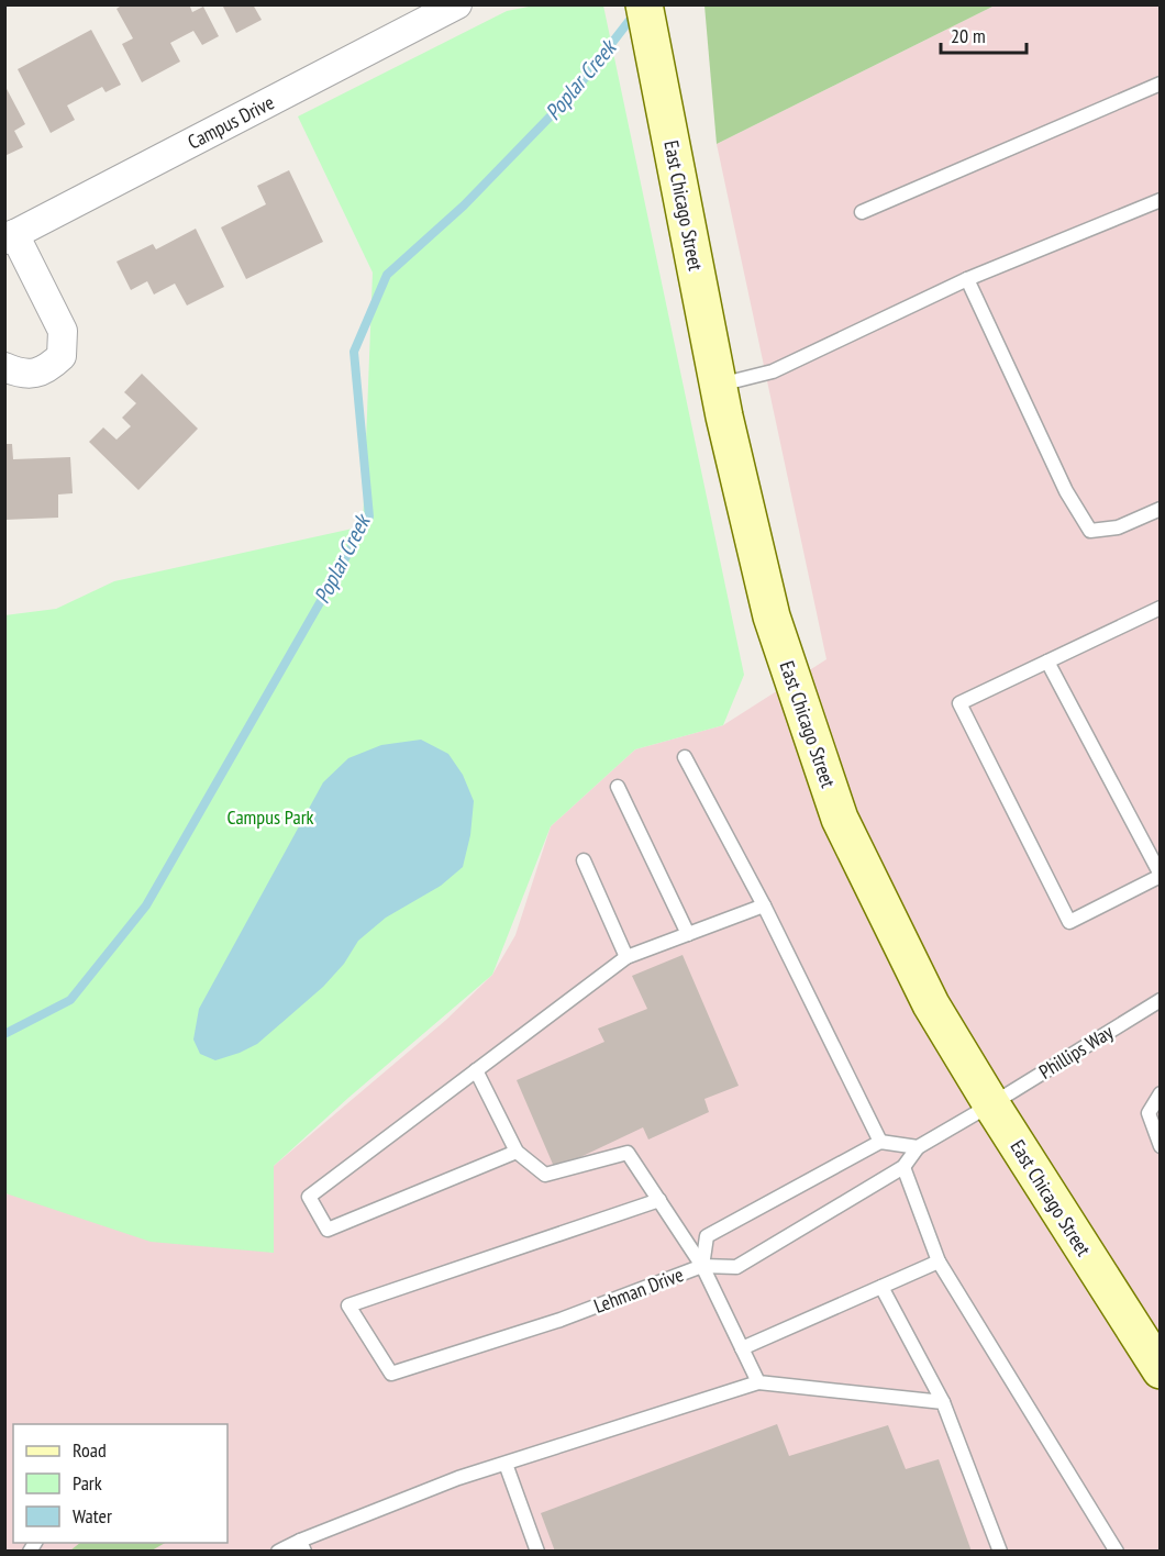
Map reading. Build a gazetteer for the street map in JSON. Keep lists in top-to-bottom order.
{
  "streets": {
    "main road": ["East Chicago Street"],
    "street": ["Campus Drive"],
    "lane": ["Phillips Way", "Lehman Drive"]
  },
  "crossings": [
    ["East Chicago Street", "Phillips Way"]
  ],
  "water": ["Poplar Creek"],
  "parks": ["Campus Park"],
  "legend": ["Road", "Park", "Water"],
  "scale_bar": "20 m"
}
